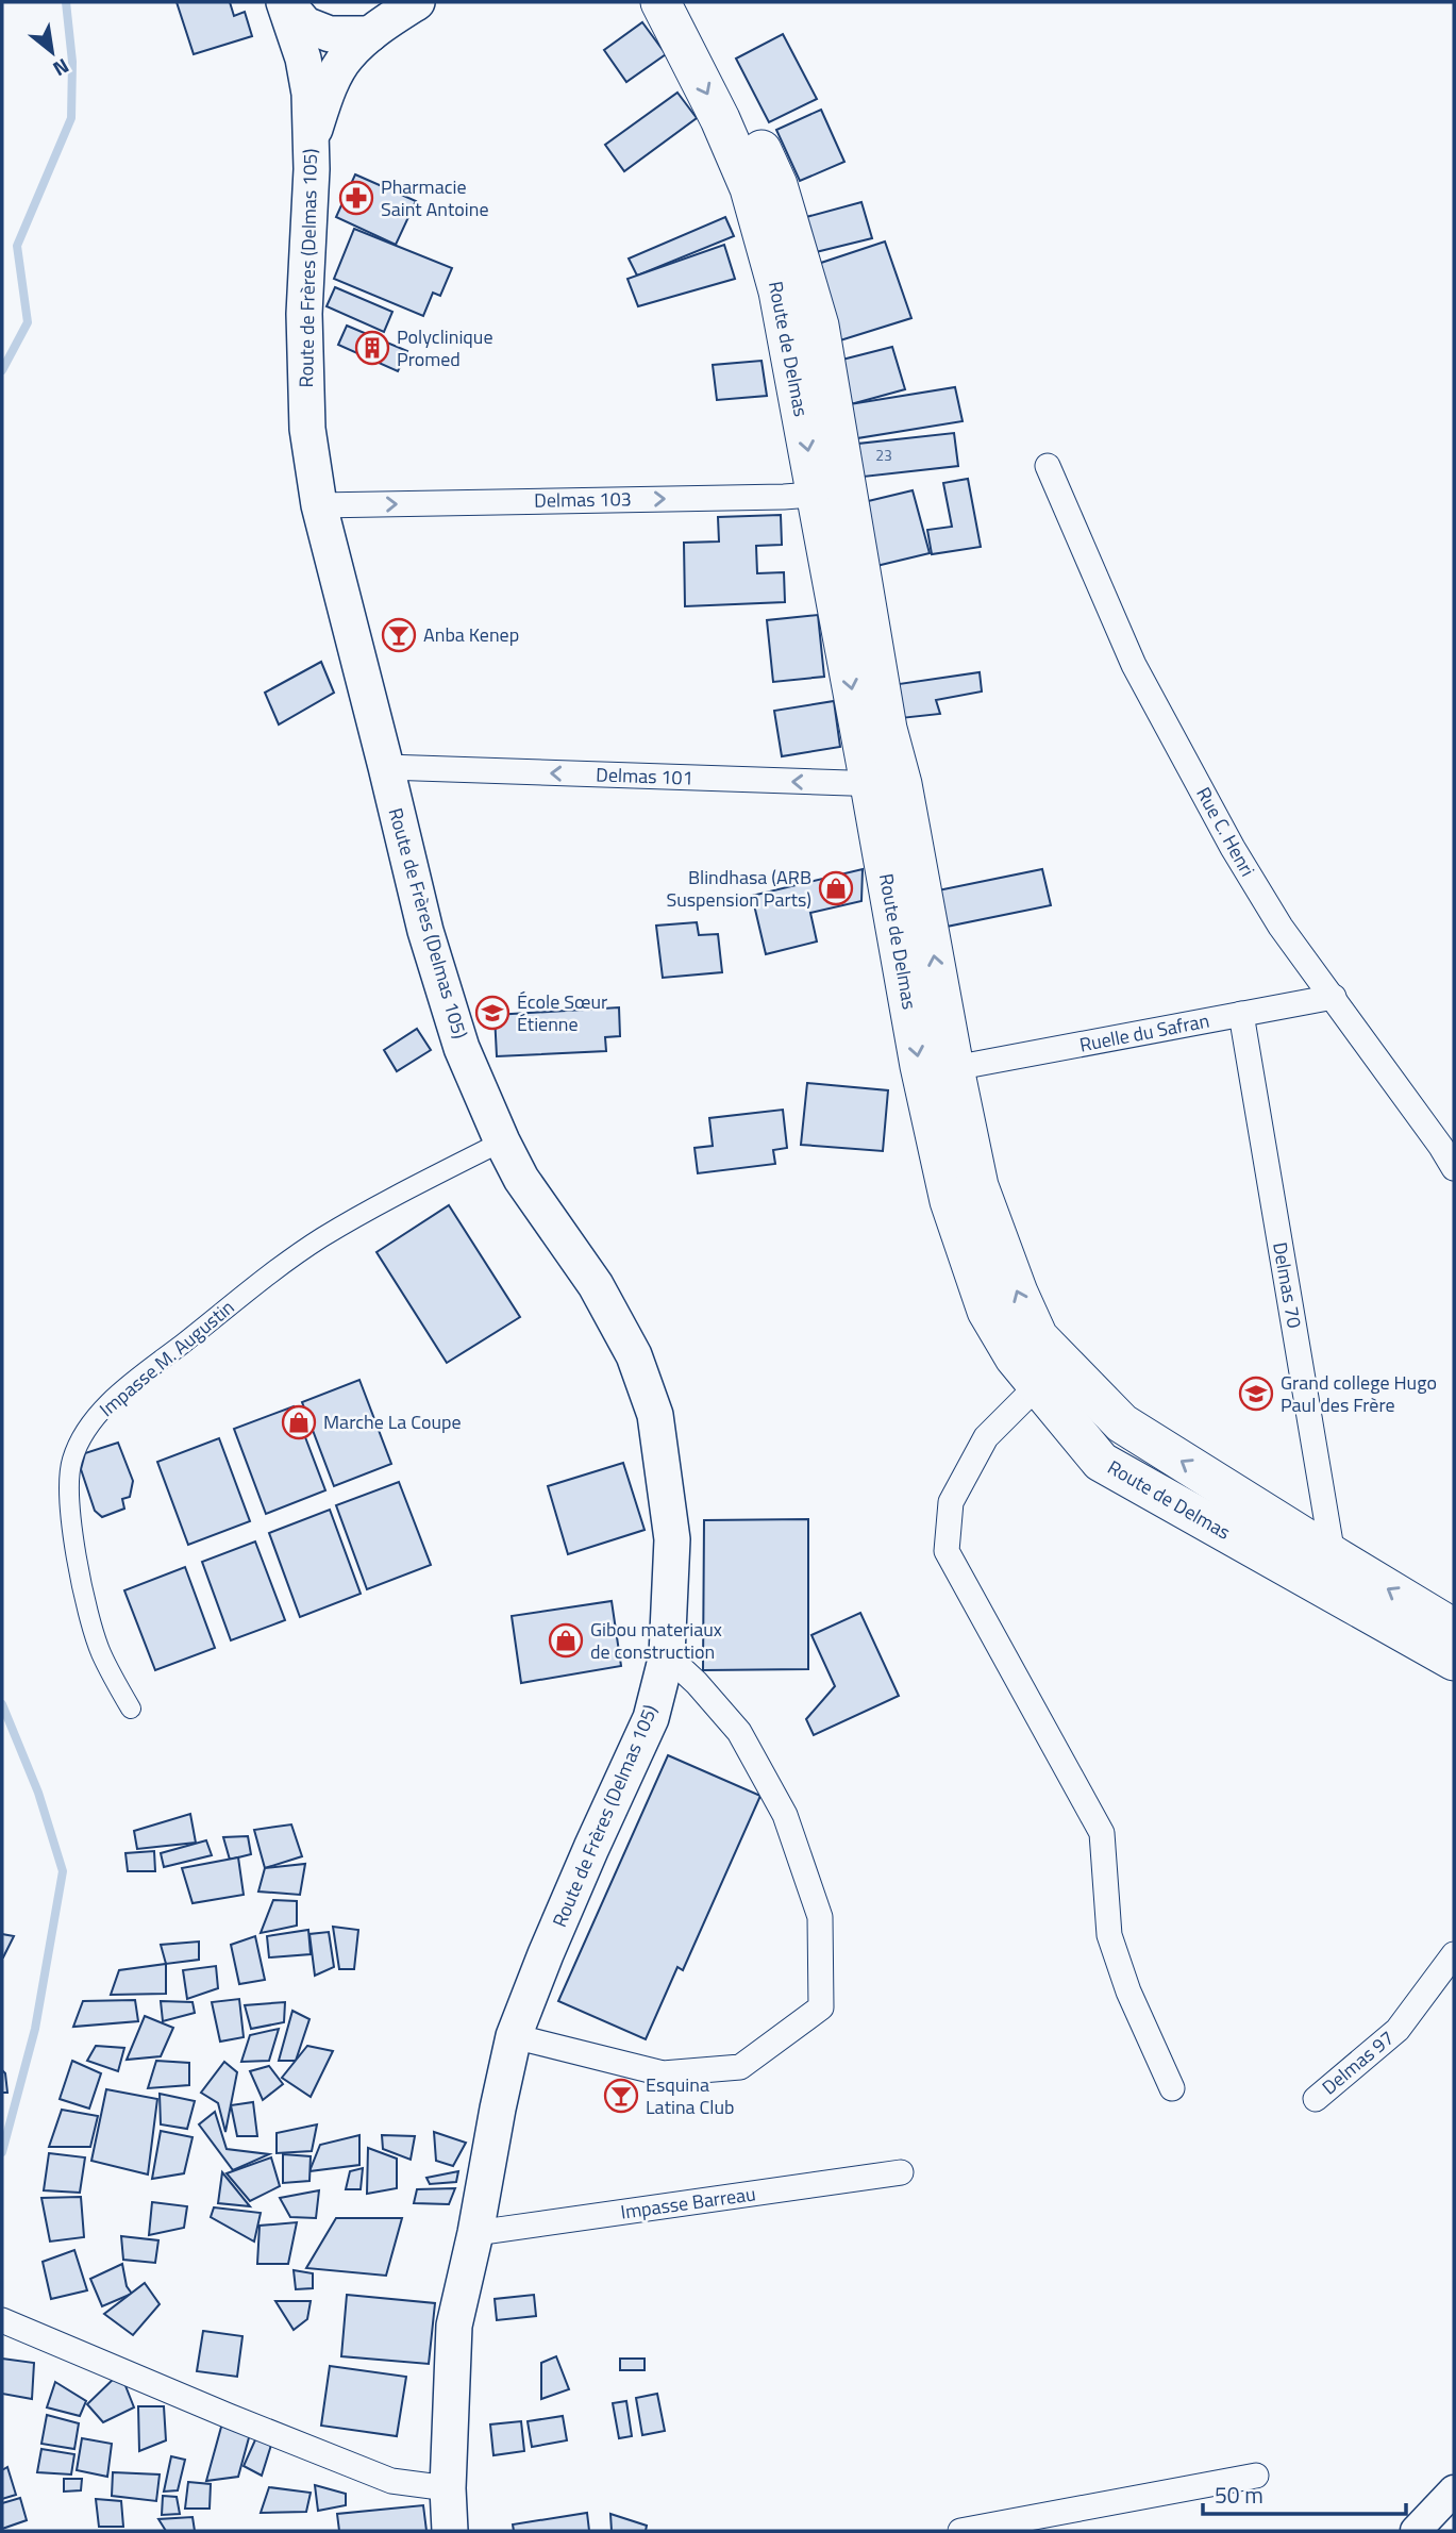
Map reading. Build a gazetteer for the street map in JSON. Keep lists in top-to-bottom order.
{
  "streets": {
    "main road": ["Route de Frères (Delmas 105)", "Route de Delmas"],
    "street": [
      "Delmas 103",
      "Delmas 101",
      "Rue C. Henri",
      "Ruelle du Safran",
      "Delmas 70",
      "Impasse M. Augustin",
      "Delmas 97",
      "Impasse Barreau"
    ]
  },
  "crossings": [
    ["Route de Frères (Delmas 105)", "Delmas 103"],
    ["Route de Frères (Delmas 105)", "Delmas 101"],
    ["Route de Frères (Delmas 105)", "Impasse M. Augustin"],
    ["Route de Frères (Delmas 105)", "Impasse Barreau"],
    ["Route de Delmas", "Delmas 103"],
    ["Route de Delmas", "Delmas 101"],
    ["Route de Delmas", "Ruelle du Safran"],
    ["Route de Delmas", "Delmas 70"],
    ["Rue C. Henri", "Ruelle du Safran"],
    ["Ruelle du Safran", "Delmas 70"]
  ],
  "one_way": ["Delmas 103", "Delmas 101"],
  "places": {
    "pharmacy": ["Pharmacie Saint Antoine"],
    "building": ["Polyclinique Promed"],
    "bar": ["Anba Kenep", "Esquina Latina Club"],
    "shop": ["Blindhasa (ARB Suspension Parts)", "Marche La Coupe", "Gibou materiaux de construction"],
    "school or university": ["École Sœur Étienne", "Grand college Hugo Paul des Frère"]
  },
  "house_numbers": ["23"],
  "scale_bar": "50 m",
  "north": "bottom right"
}
